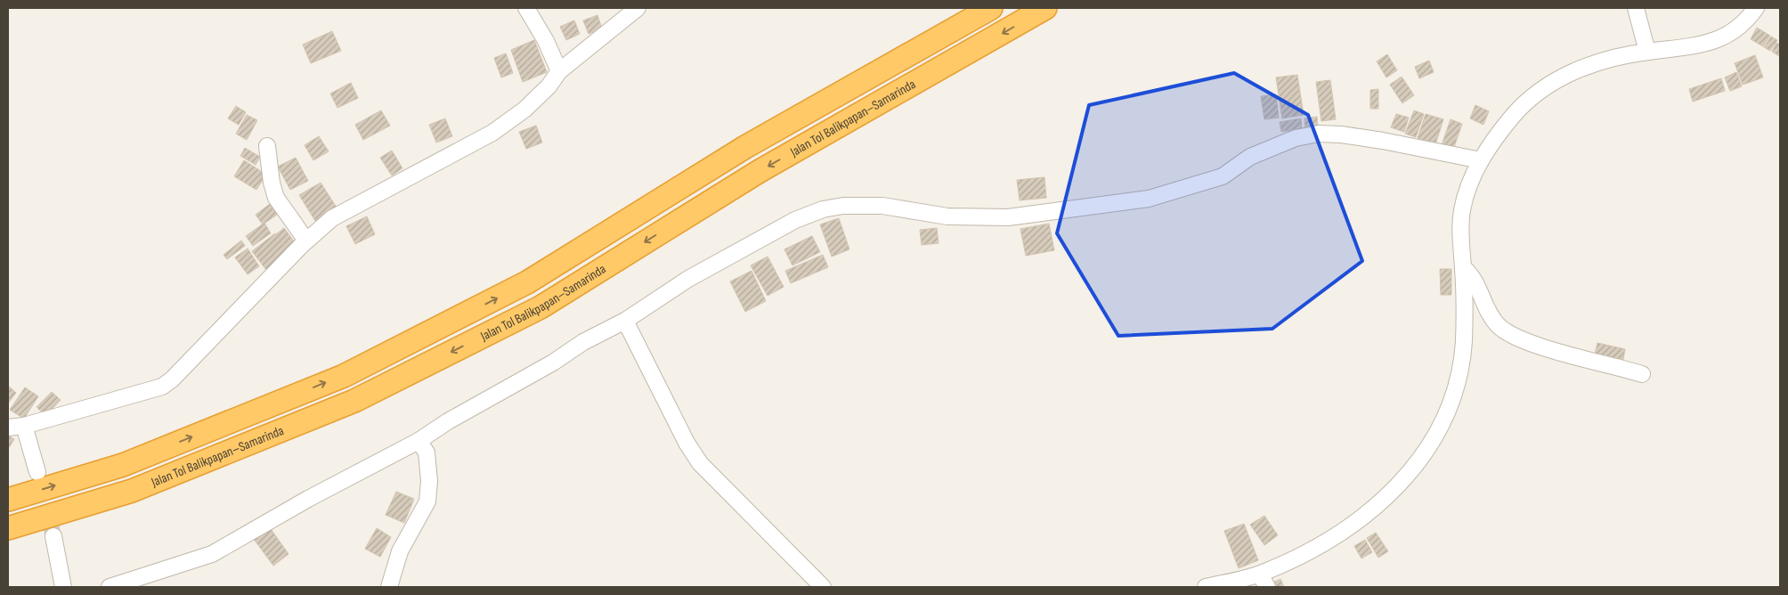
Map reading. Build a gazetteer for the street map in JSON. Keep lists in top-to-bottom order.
{
  "streets": {
    "highway": ["Jalan Tol Balikpapan–Samarinda"]
  }
}
